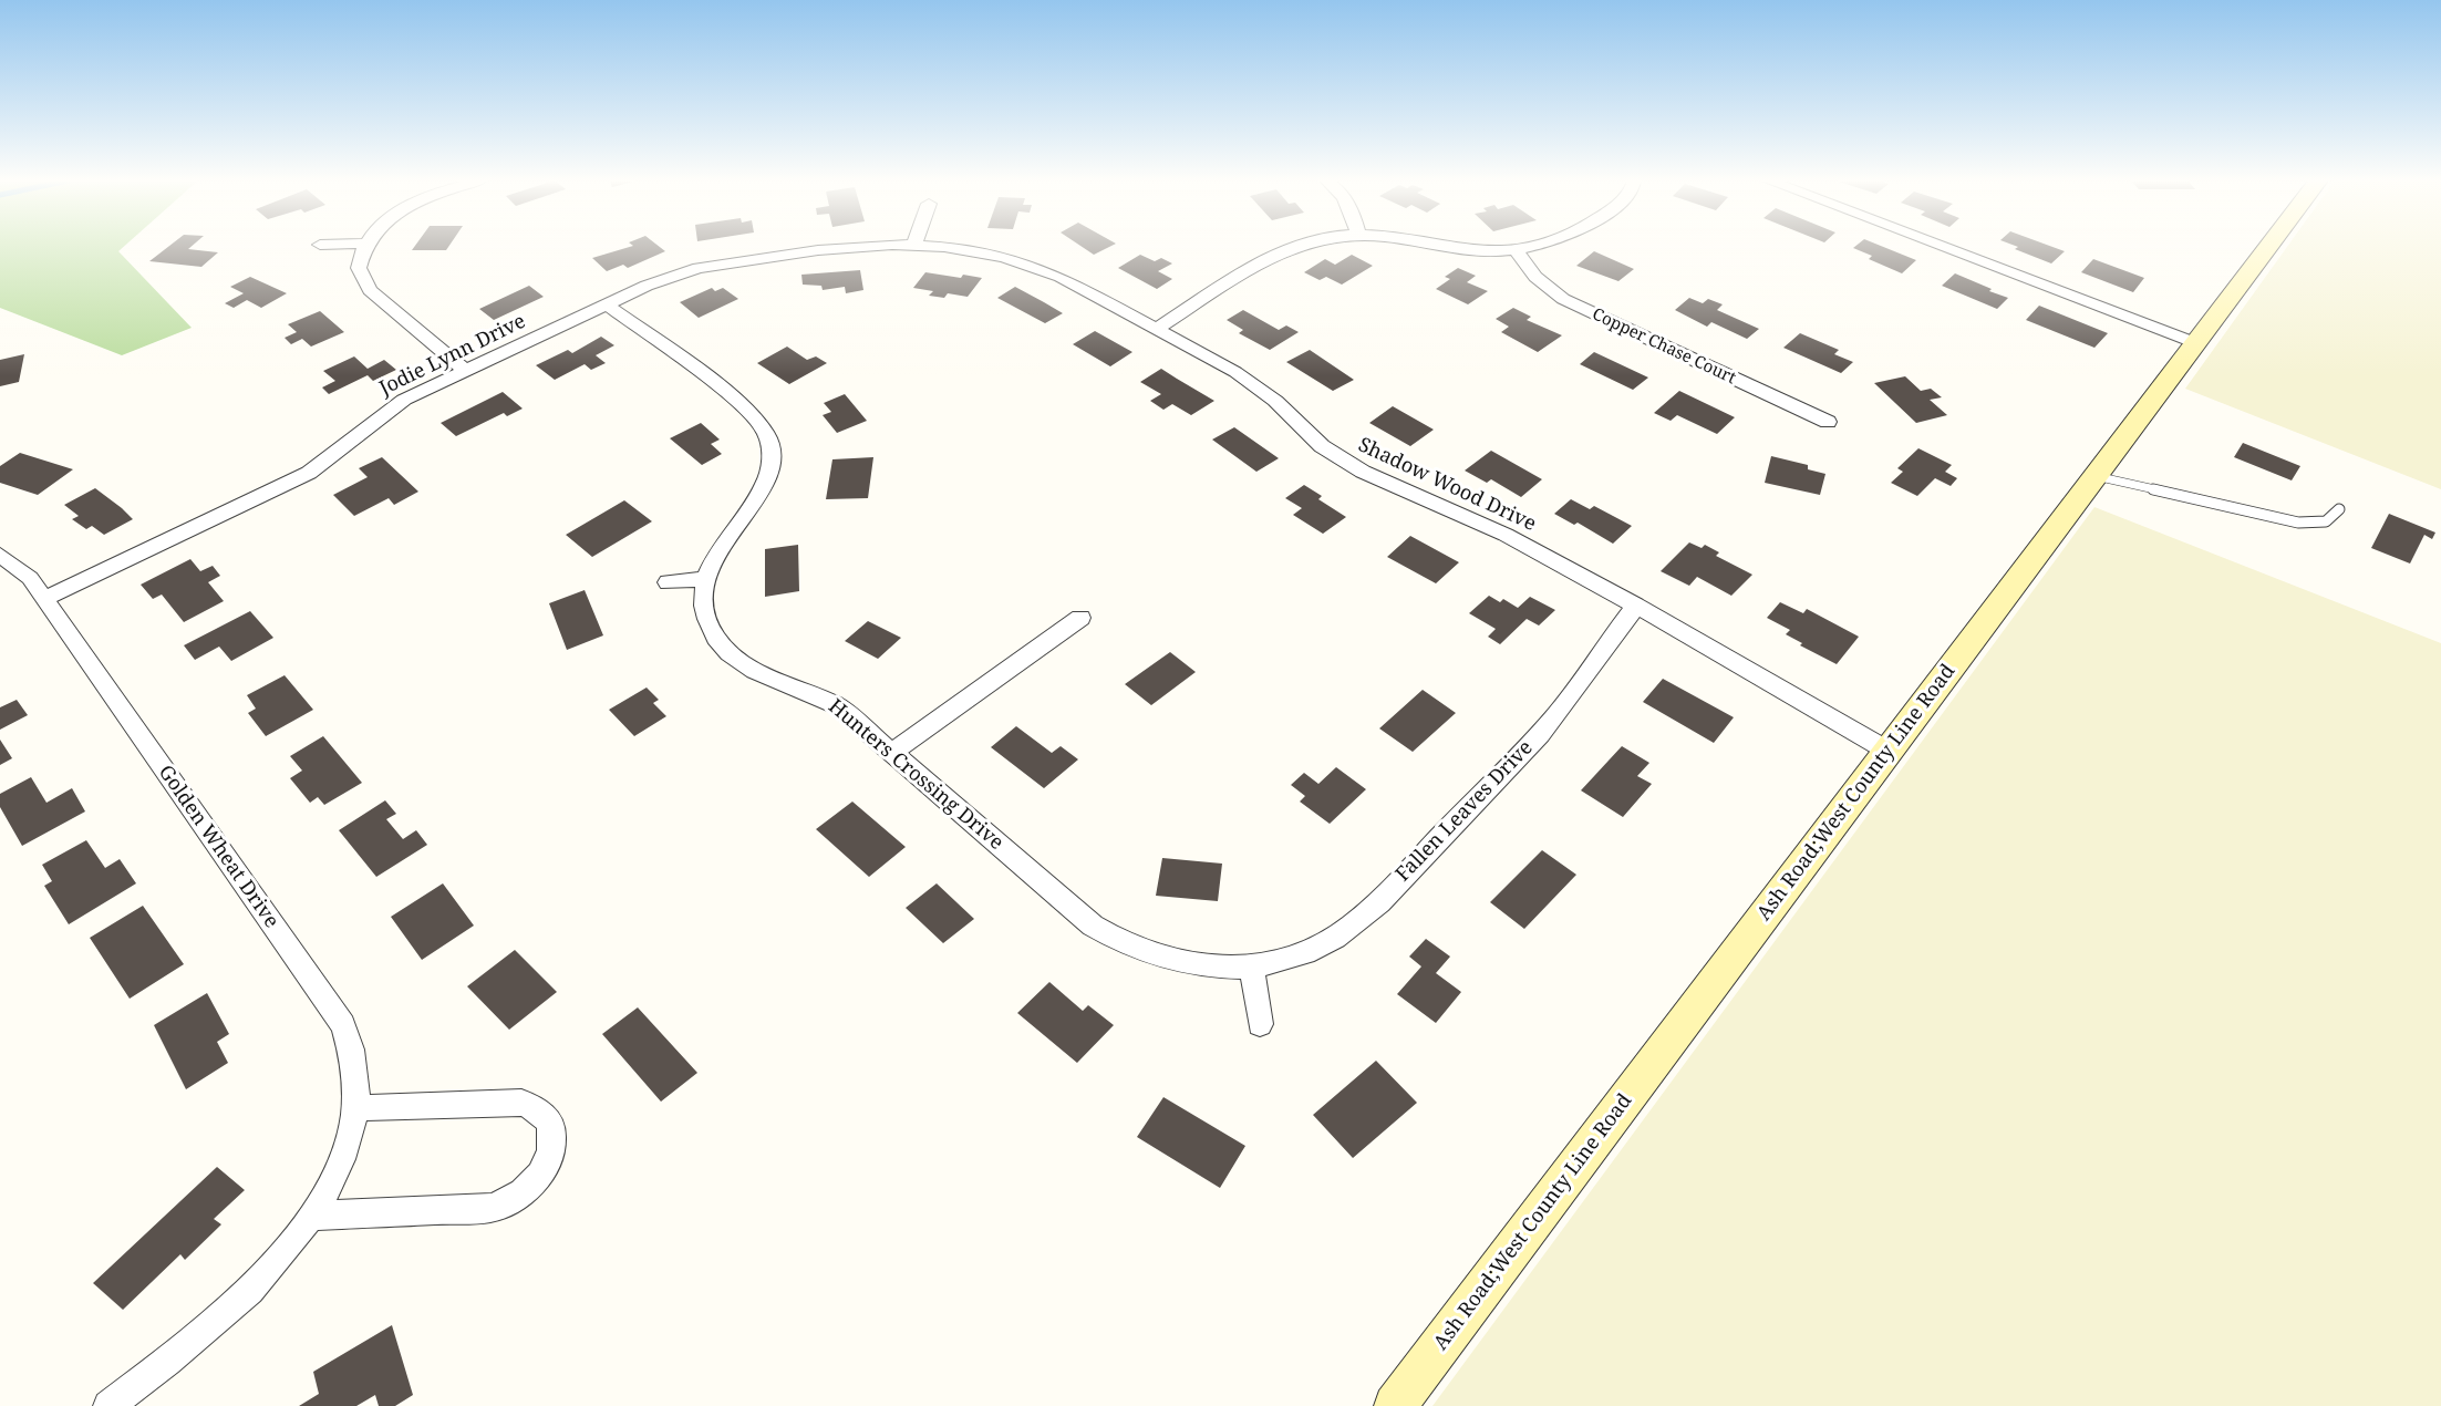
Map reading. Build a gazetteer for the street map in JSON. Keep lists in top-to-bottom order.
{
  "streets": {
    "main road": ["Ash Road;West County Line Road"],
    "street": [
      "Copper Chase Court",
      "Jodie Lynn Drive",
      "Shadow Wood Drive",
      "Hunters Crossing Drive",
      "Fallen Leaves Drive",
      "Golden Wheat Drive"
    ]
  },
  "crossings": [
    ["Jodie Lynn Drive", "Hunters Crossing Drive"],
    ["Jodie Lynn Drive", "Golden Wheat Drive"],
    ["Shadow Wood Drive", "Ash Road;West County Line Road"],
    ["Shadow Wood Drive", "Fallen Leaves Drive"],
    ["Hunters Crossing Drive", "Fallen Leaves Drive"]
  ]
}
